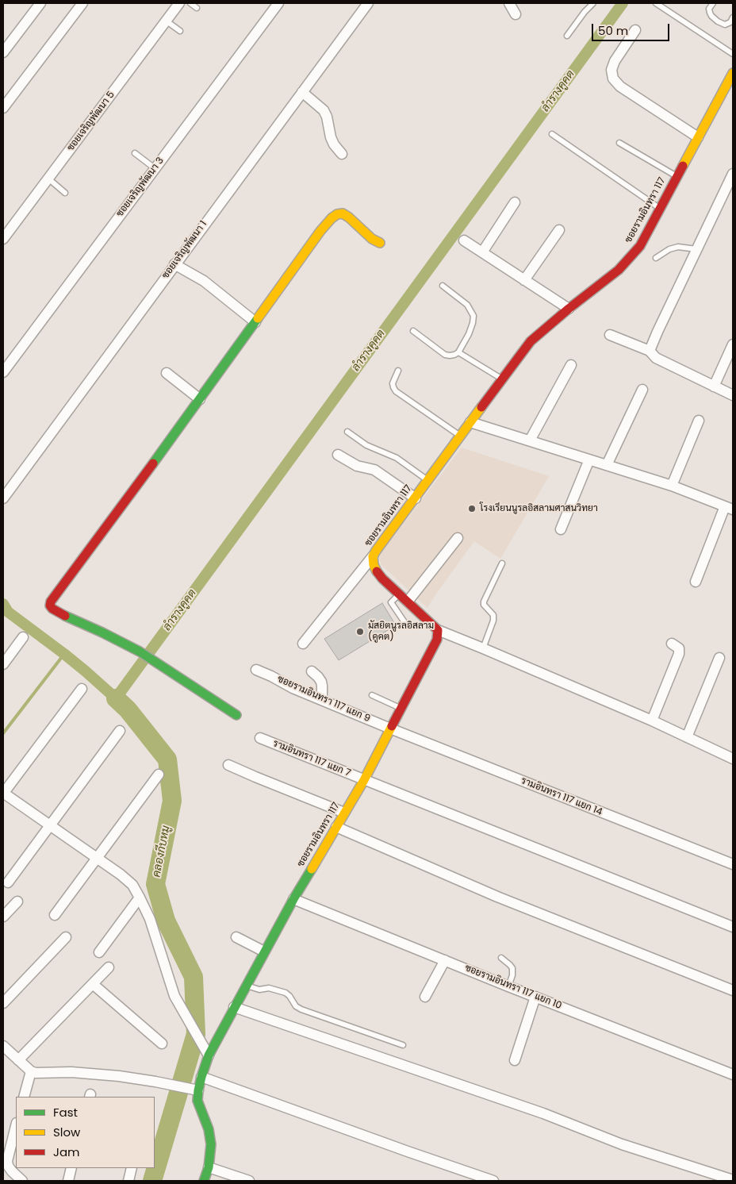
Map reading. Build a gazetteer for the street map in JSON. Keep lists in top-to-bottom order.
{
  "streets": {
    "street": [
      "ซอยเจริญพัฒนา 5",
      "ซอยเจริญพัฒนา 3",
      "ซอยรามอินทรา 117",
      "ซอยเจริญพัฒนา 1",
      "ซอยรามอินทรา 117 แยก 9",
      "รามอินทรา 117 แยก 7",
      "รามอินทรา 117 แยก 14",
      "ซอยรามอินทรา 117 แยก 10"
    ]
  },
  "crossings": [
    ["ซอยรามอินทรา 117", "ซอยรามอินทรา 117 แยก 9"],
    ["ซอยรามอินทรา 117", "รามอินทรา 117 แยก 7"],
    ["ซอยรามอินทรา 117", "รามอินทรา 117 แยก 14"],
    ["ซอยรามอินทรา 117", "ซอยรามอินทรา 117 แยก 10"],
    ["ซอยรามอินทรา 117 แยก 9", "รามอินทรา 117 แยก 14"]
  ],
  "water": ["ลำรางคูคต", "คลองกีบหมู"],
  "places": ["โรงเรียนนูรลอิสลามศาสนวิทยา", "มัสยิตนูรลอิสลาม (คูคต)"],
  "legend": ["Fast", "Slow", "Jam"],
  "scale_bar": "50 m"
}
